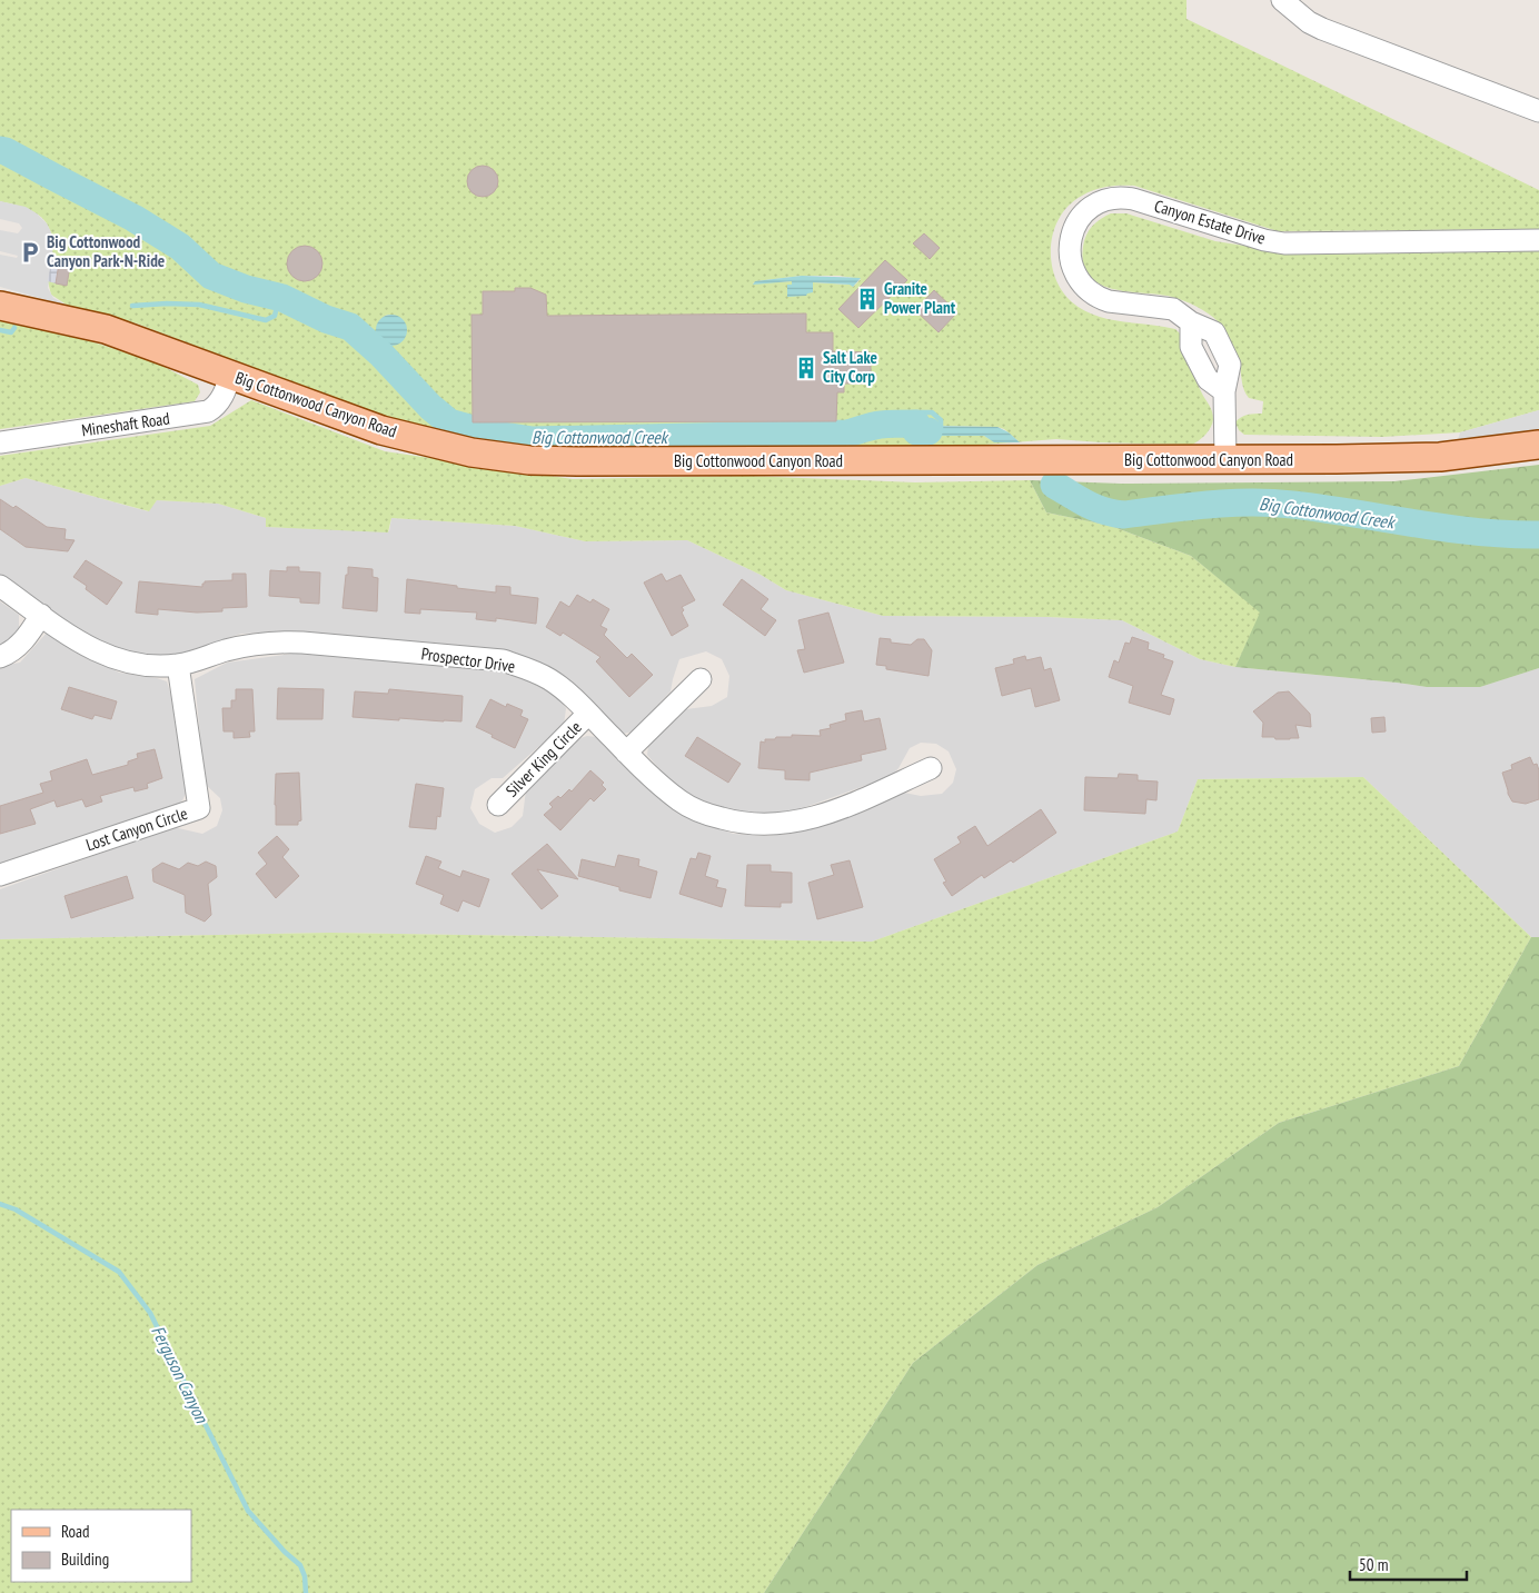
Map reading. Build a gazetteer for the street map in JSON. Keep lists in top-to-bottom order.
{
  "streets": {
    "main road": ["Big Cottonwood Canyon Road"],
    "street": [
      "Canyon Estate Drive",
      "Mineshaft Road",
      "Prospector Drive",
      "Silver King Circle",
      "Lost Canyon Circle"
    ]
  },
  "crossings": [
    ["Canyon Estate Drive", "Big Cottonwood Canyon Road"],
    ["Big Cottonwood Canyon Road", "Mineshaft Road"],
    ["Prospector Drive", "Silver King Circle"],
    ["Prospector Drive", "Lost Canyon Circle"]
  ],
  "water": ["Big Cottonwood Creek", "Ferguson Canyon"],
  "places": {
    "parking": ["Big Cottonwood Canyon Park-N-Ride"],
    "building": ["Granite Power Plant", "Salt Lake City Corp"]
  },
  "legend": ["Road", "Building"],
  "scale_bar": "50 m"
}
